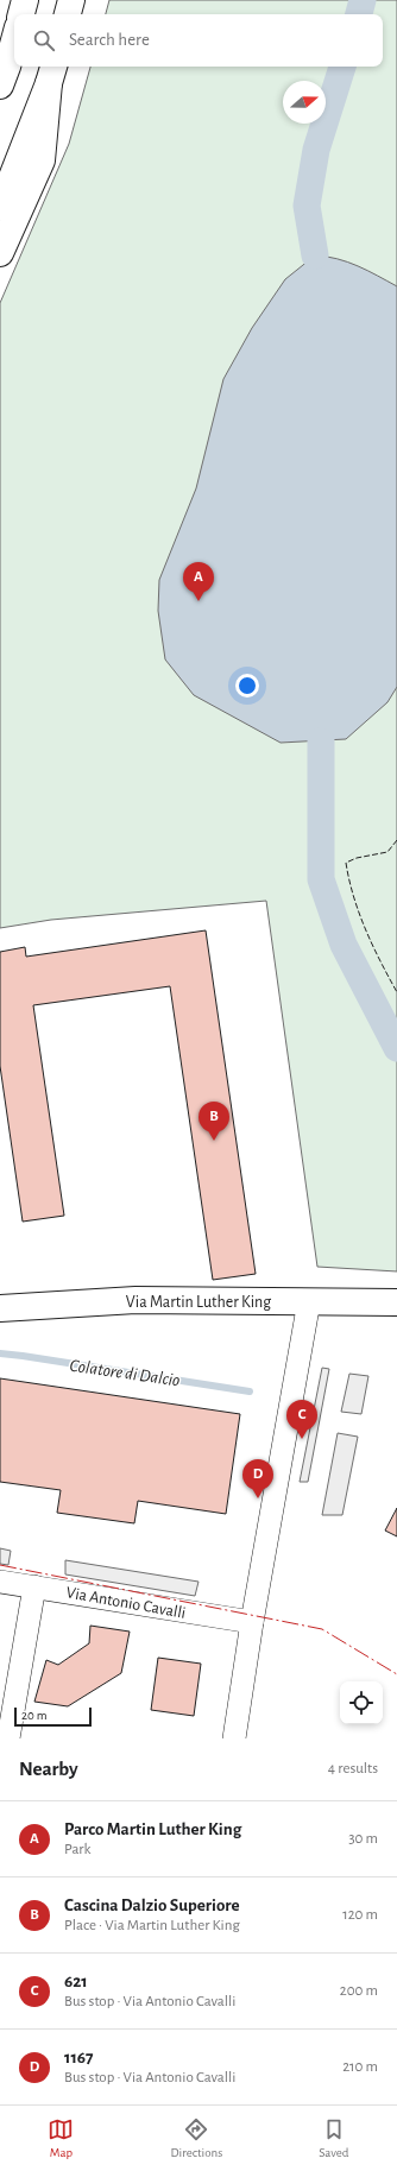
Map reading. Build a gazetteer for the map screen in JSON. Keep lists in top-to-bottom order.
{
  "streets": {
    "main road": ["Via Martin Luther King"],
    "street": ["Via Antonio Cavalli"]
  },
  "water": ["Colatore di Dalcio"],
  "scale_bar": "20 m",
  "north": "right",
  "page": {
    "search": "Search here",
    "pins": [
      "A",
      "B",
      "C",
      "D"
    ],
    "scale": "20 m",
    "heading": ["Nearby", "4 results"],
    "list": [
      {
        "mark": "A",
        "name": "Parco Martin Luther King",
        "note": "Park",
        "value": "30 m"
      },
      {
        "mark": "B",
        "name": "Cascina Dalzio Superiore",
        "note": "Place · Via Martin Luther King",
        "value": "120 m"
      },
      {
        "mark": "C",
        "name": "621",
        "note": "Bus stop · Via Antonio Cavalli",
        "value": "200 m"
      },
      {
        "mark": "D",
        "name": "1167",
        "note": "Bus stop · Via Antonio Cavalli",
        "value": "210 m"
      }
    ],
    "nav": ["Map", "Directions", "Saved"]
  }
}
